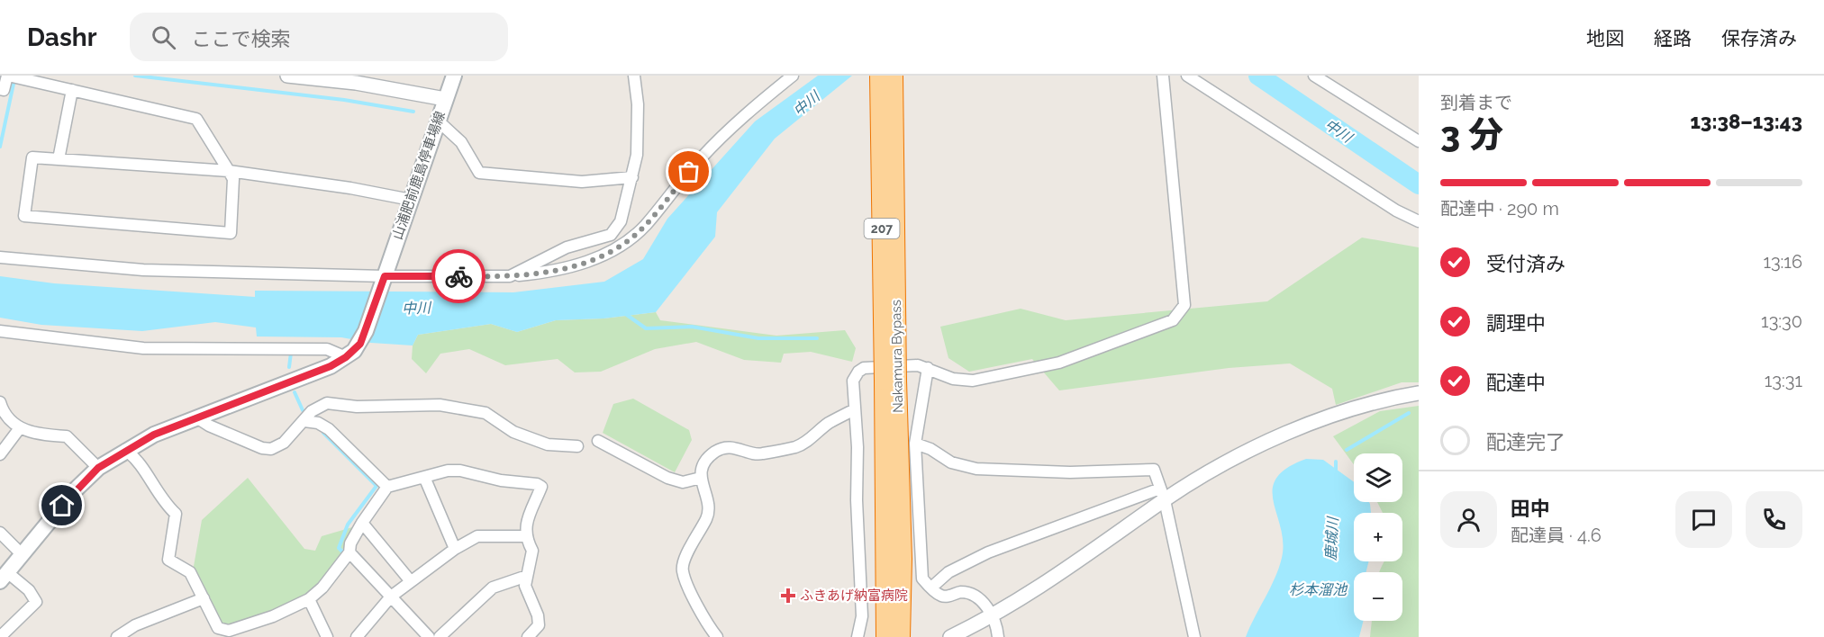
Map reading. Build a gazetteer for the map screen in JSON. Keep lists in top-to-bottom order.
{
  "streets": {
    "highway": ["207", "Nakamura Bypass"],
    "main road": ["山浦肥前鹿島停車場線"]
  },
  "water": ["中川", "鹿城川", "杉本溜池"],
  "places": {
    "health": ["ふきあげ納富病院"]
  },
  "page": {
    "header": "Dashr",
    "search": "ここで検索",
    "nav": ["地図", "経路", "保存済み"],
    "heading": ["3 分", "到着まで", "13:38–13:43"],
    "panel": ["田中", "配達員 · 4.6"],
    "bar": "配達中 · 290 m",
    "list": [
      ["受付済み", "13:16"],
      ["調理中", "13:30"],
      ["配達中", "13:31"],
      "配達完了"
    ],
    "map_buttons": ["+", "−"]
  }
}
